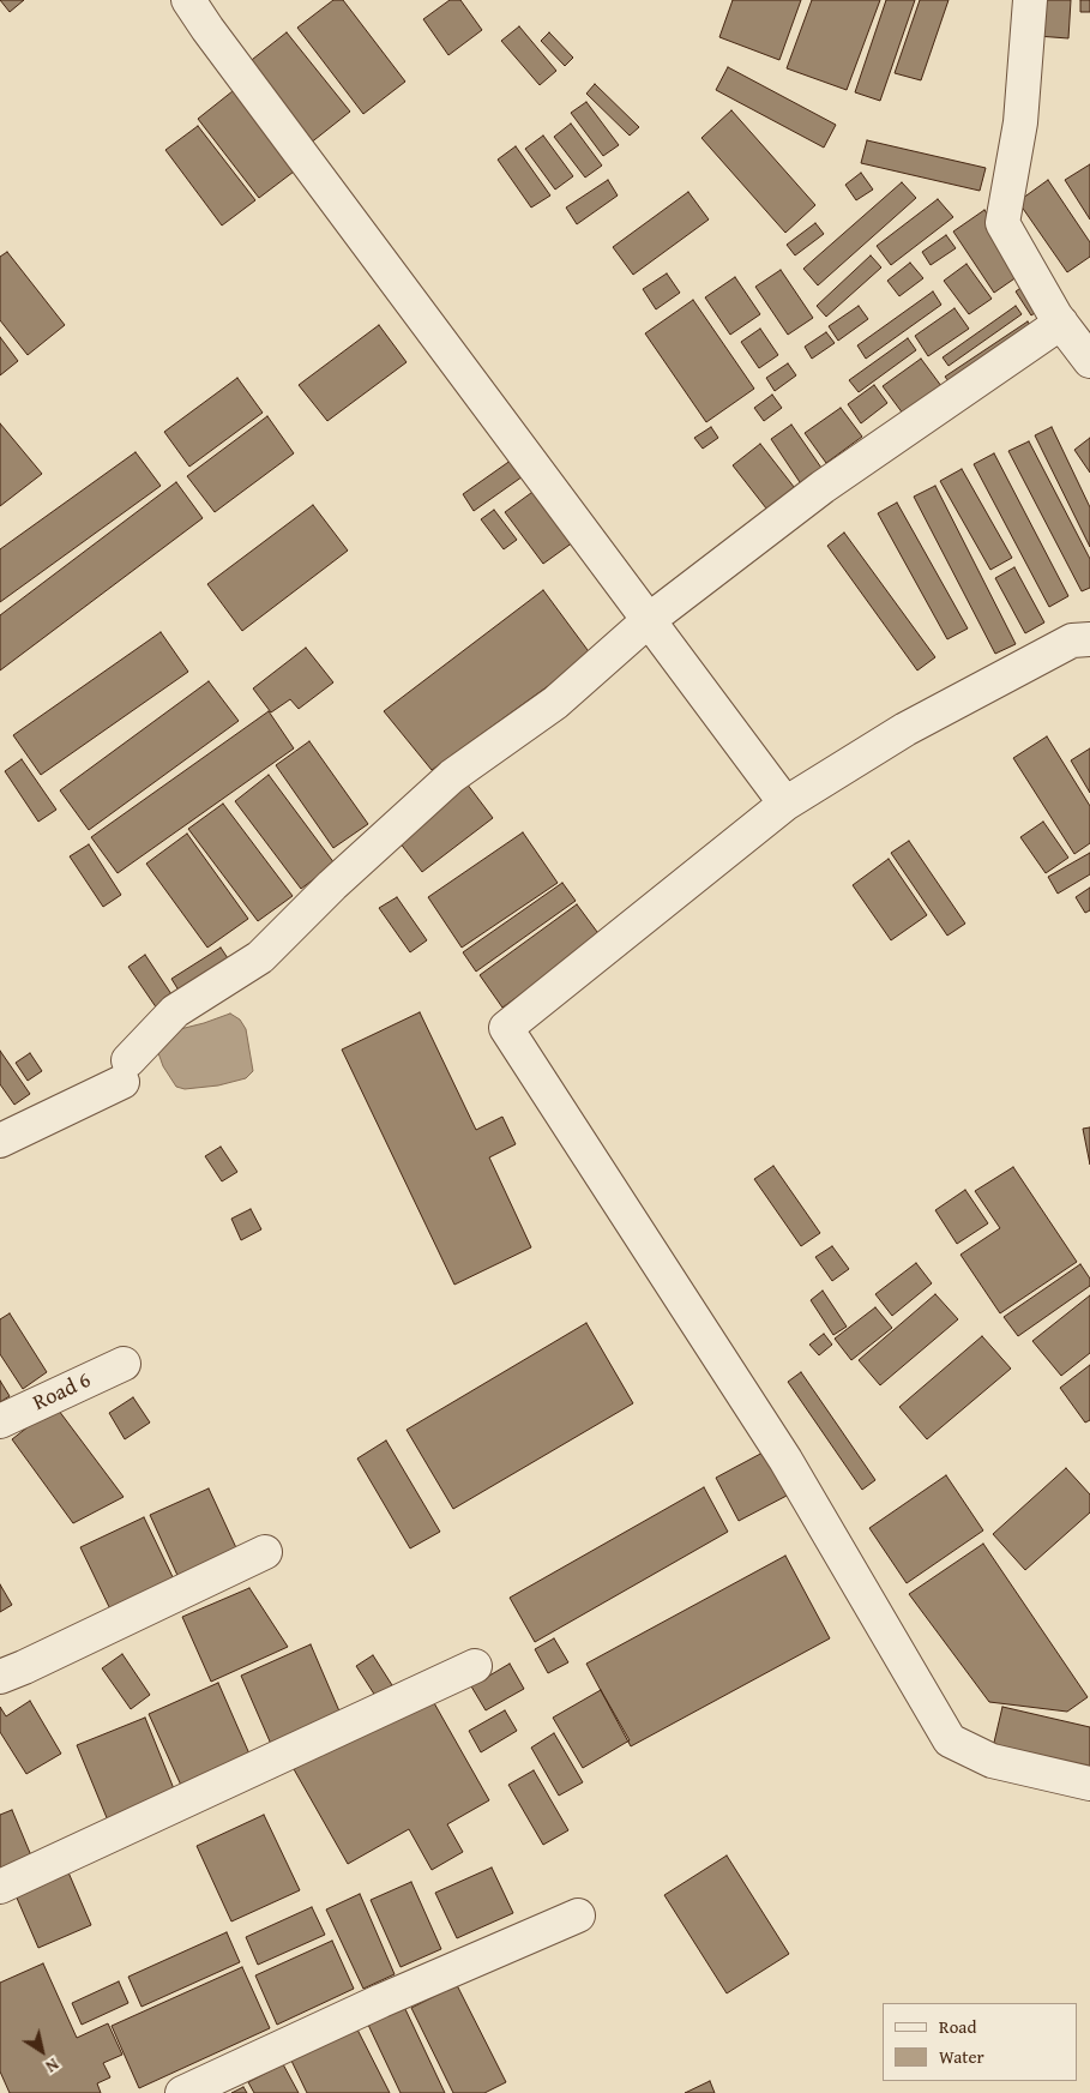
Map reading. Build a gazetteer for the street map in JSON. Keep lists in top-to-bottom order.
{
  "streets": {
    "street": ["Road 6"]
  },
  "legend": ["Road", "Water"],
  "north": "bottom right"
}
